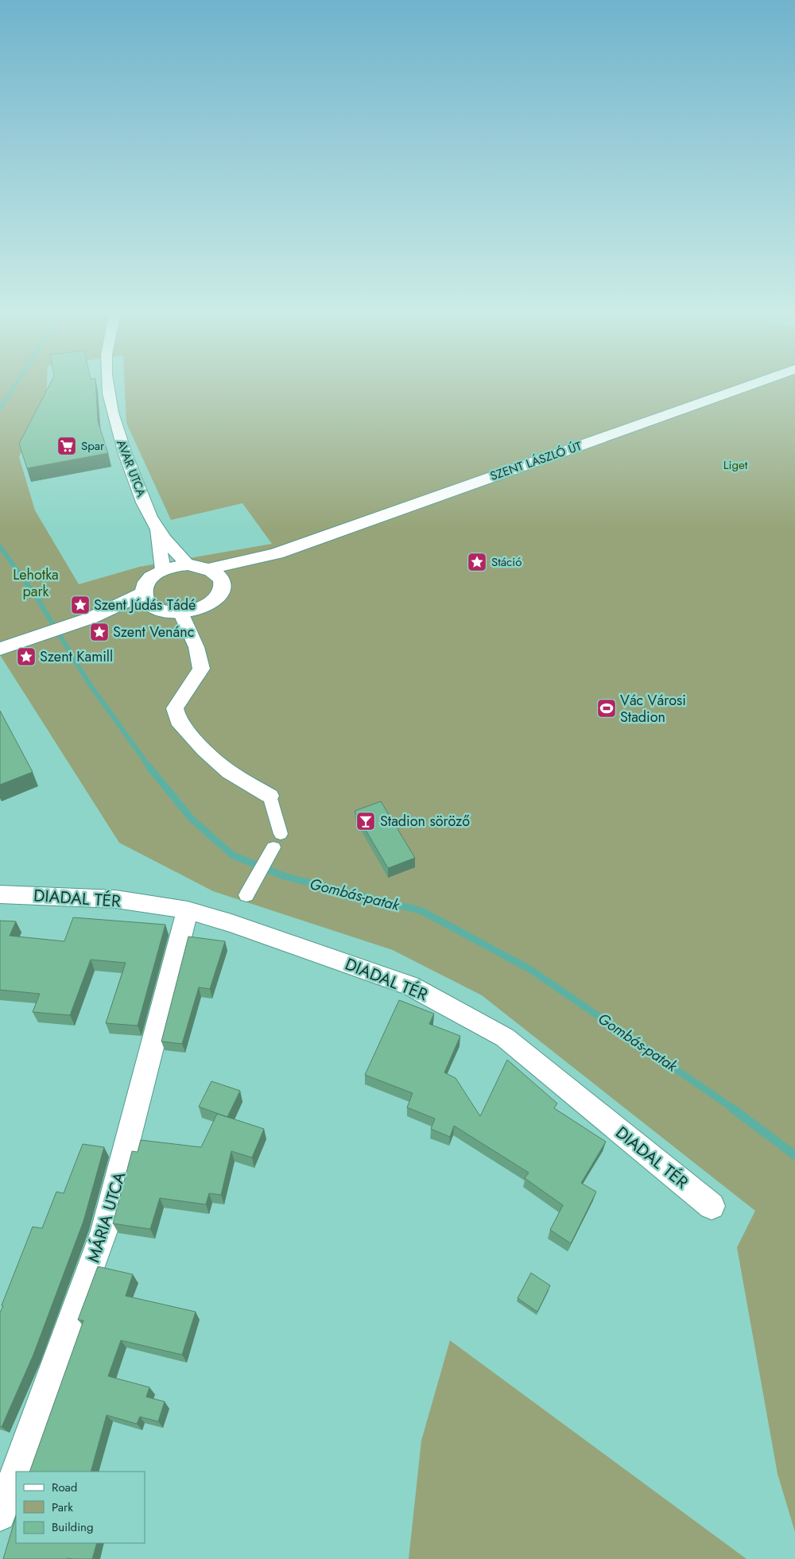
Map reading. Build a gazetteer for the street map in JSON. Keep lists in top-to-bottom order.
{
  "streets": {
    "main road": ["SZENT LÁSZLÓ ÚT"],
    "street": ["AVAR UTCA", "DIADAL TÉR", "MÁRIA UTCA"]
  },
  "crossings": [
    ["DIADAL TÉR", "MÁRIA UTCA"]
  ],
  "water": ["Gombás-patak"],
  "parks": ["Liget", "Lehotka park"],
  "places": {
    "supermarket": ["Spar"],
    "place": [
      "Stáció",
      "Szent Júdás Tádé",
      "Szent Venánc",
      "Szent Kamill"
    ],
    "sports": ["Vác Városi Stadion"],
    "bar": ["Stadion söröző"]
  },
  "legend": ["Road", "Park", "Building"]
}
